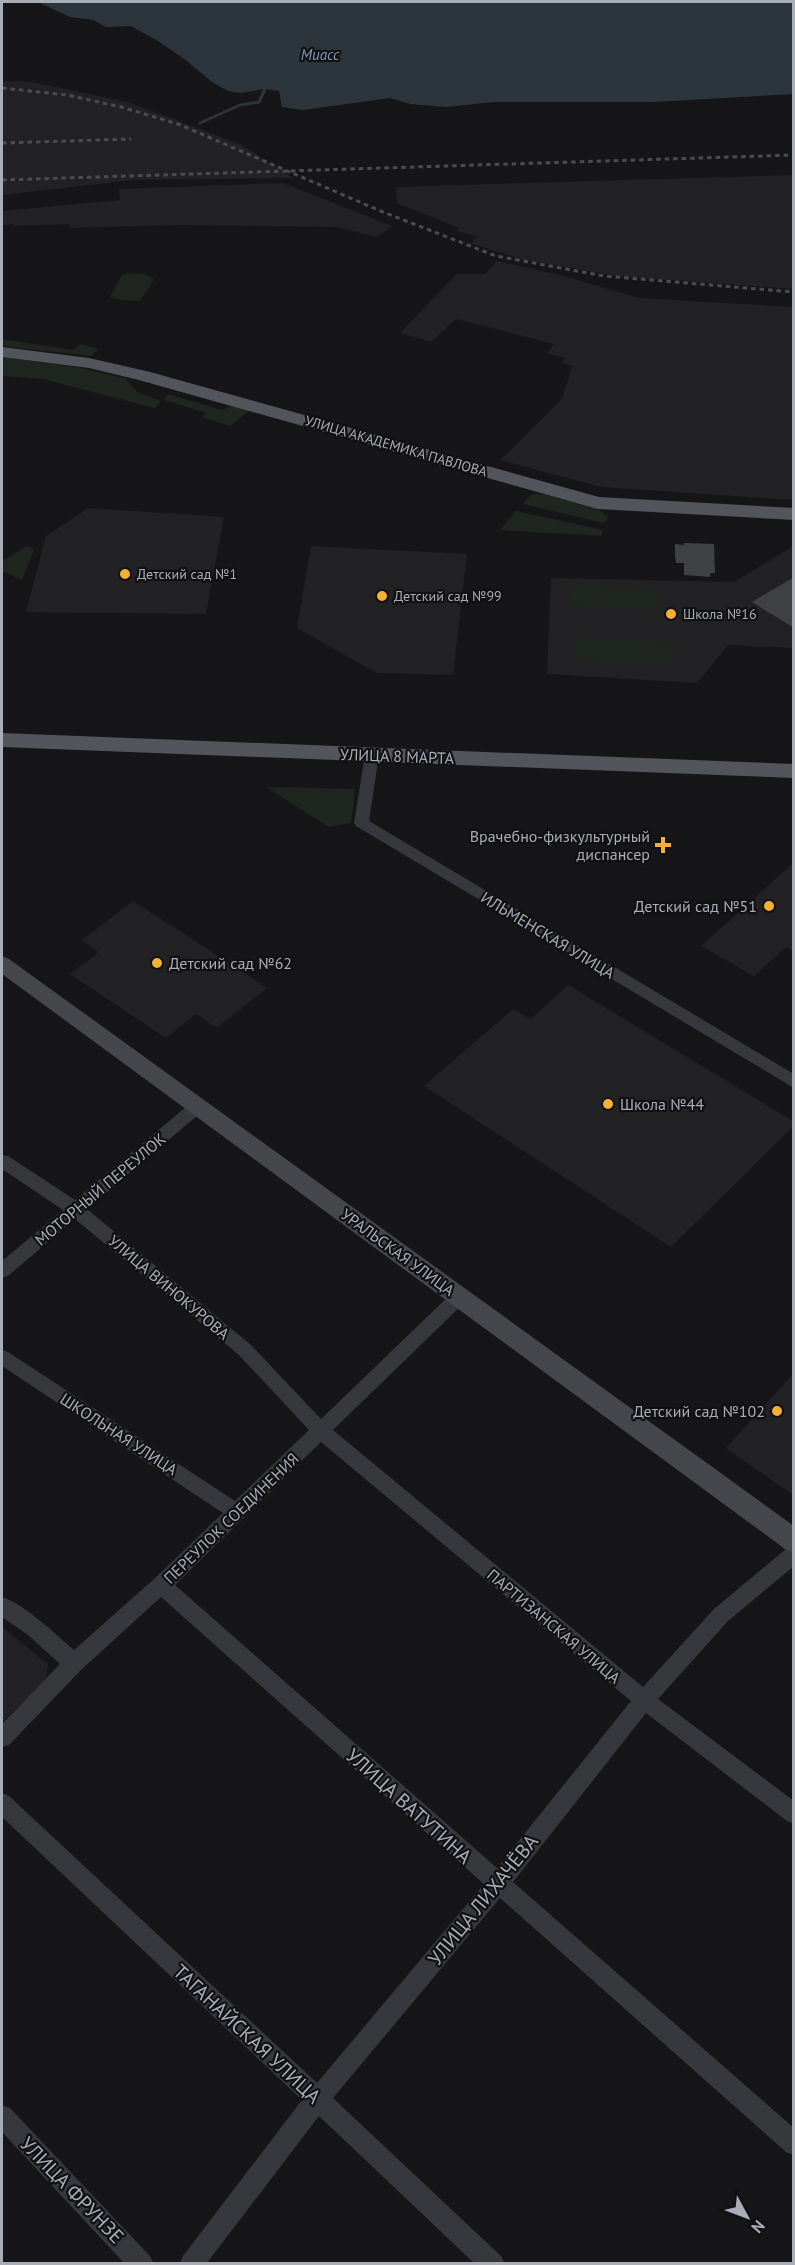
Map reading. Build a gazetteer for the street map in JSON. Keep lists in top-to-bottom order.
{
  "streets": {
    "main road": ["УЛИЦА АКАДЕМИКА ПАВЛОВА", "УЛИЦА 8 МАРТА"],
    "street": [
      "ИЛЬМЕНСКАЯ УЛИЦА",
      "МОТОРНЫЙ ПЕРЕУЛОК",
      "УРАЛЬСКАЯ УЛИЦА",
      "УЛИЦА ВИНОКУРОВА",
      "ШКОЛЬНАЯ УЛИЦА",
      "ПЕРЕУЛОК СОЕДИНЕНИЯ",
      "ПАРТИЗАНСКАЯ УЛИЦА",
      "УЛИЦА ВАТУТИНА",
      "УЛИЦА ЛИХАЧЁВА",
      "ТАГАНАЙСКАЯ УЛИЦА",
      "УЛИЦА ФРУНЗЕ"
    ]
  },
  "crossings": [
    ["УЛИЦА 8 МАРТА", "ИЛЬМЕНСКАЯ УЛИЦА"],
    ["МОТОРНЫЙ ПЕРЕУЛОК", "УРАЛЬСКАЯ УЛИЦА"],
    ["МОТОРНЫЙ ПЕРЕУЛОК", "УЛИЦА ВИНОКУРОВА"],
    ["УРАЛЬСКАЯ УЛИЦА", "ПЕРЕУЛОК СОЕДИНЕНИЯ"],
    ["УЛИЦА ВИНОКУРОВА", "ПЕРЕУЛОК СОЕДИНЕНИЯ"],
    ["УЛИЦА ВИНОКУРОВА", "ПАРТИЗАНСКАЯ УЛИЦА"],
    ["ШКОЛЬНАЯ УЛИЦА", "ПЕРЕУЛОК СОЕДИНЕНИЯ"],
    ["ПЕРЕУЛОК СОЕДИНЕНИЯ", "ПАРТИЗАНСКАЯ УЛИЦА"],
    ["ПЕРЕУЛОК СОЕДИНЕНИЯ", "УЛИЦА ВАТУТИНА"],
    ["ПАРТИЗАНСКАЯ УЛИЦА", "УЛИЦА ЛИХАЧЁВА"],
    ["УЛИЦА ВАТУТИНА", "УЛИЦА ЛИХАЧЁВА"],
    ["УЛИЦА ЛИХАЧЁВА", "ТАГАНАЙСКАЯ УЛИЦА"]
  ],
  "water": ["Миасс"],
  "places": {
    "other": [
      "Детский сад №1",
      "Детский сад №99",
      "Школа №16",
      "Детский сад №51",
      "Детский сад №62",
      "Школа №44",
      "Детский сад №102"
    ],
    "health": ["Врачебно-физкультурный диспансер"]
  },
  "north": "bottom right"
}
